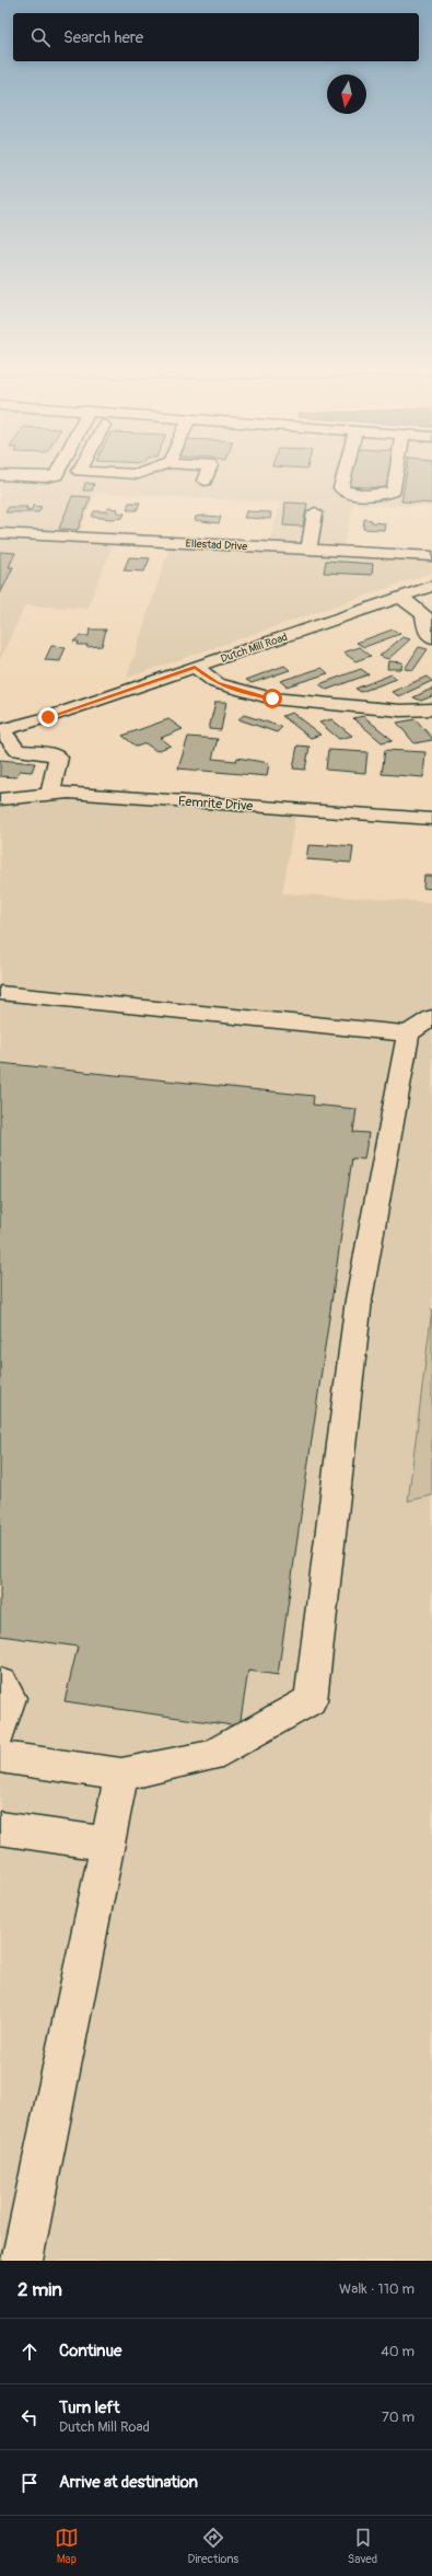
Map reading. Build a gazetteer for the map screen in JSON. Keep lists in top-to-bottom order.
{
  "streets": {
    "main road": ["Ellestad Drive", "Dutch Mill Road", "Femrite Drive"]
  },
  "north": "bottom",
  "page": {
    "search": "Search here",
    "heading": ["2 min", "Walk · 110 m"],
    "list": [
      ["Continue", "40 m"],
      ["Turn left", "Dutch Mill Road", "70 m"],
      "Arrive at destination"
    ],
    "nav": ["Map", "Directions", "Saved"]
  }
}
